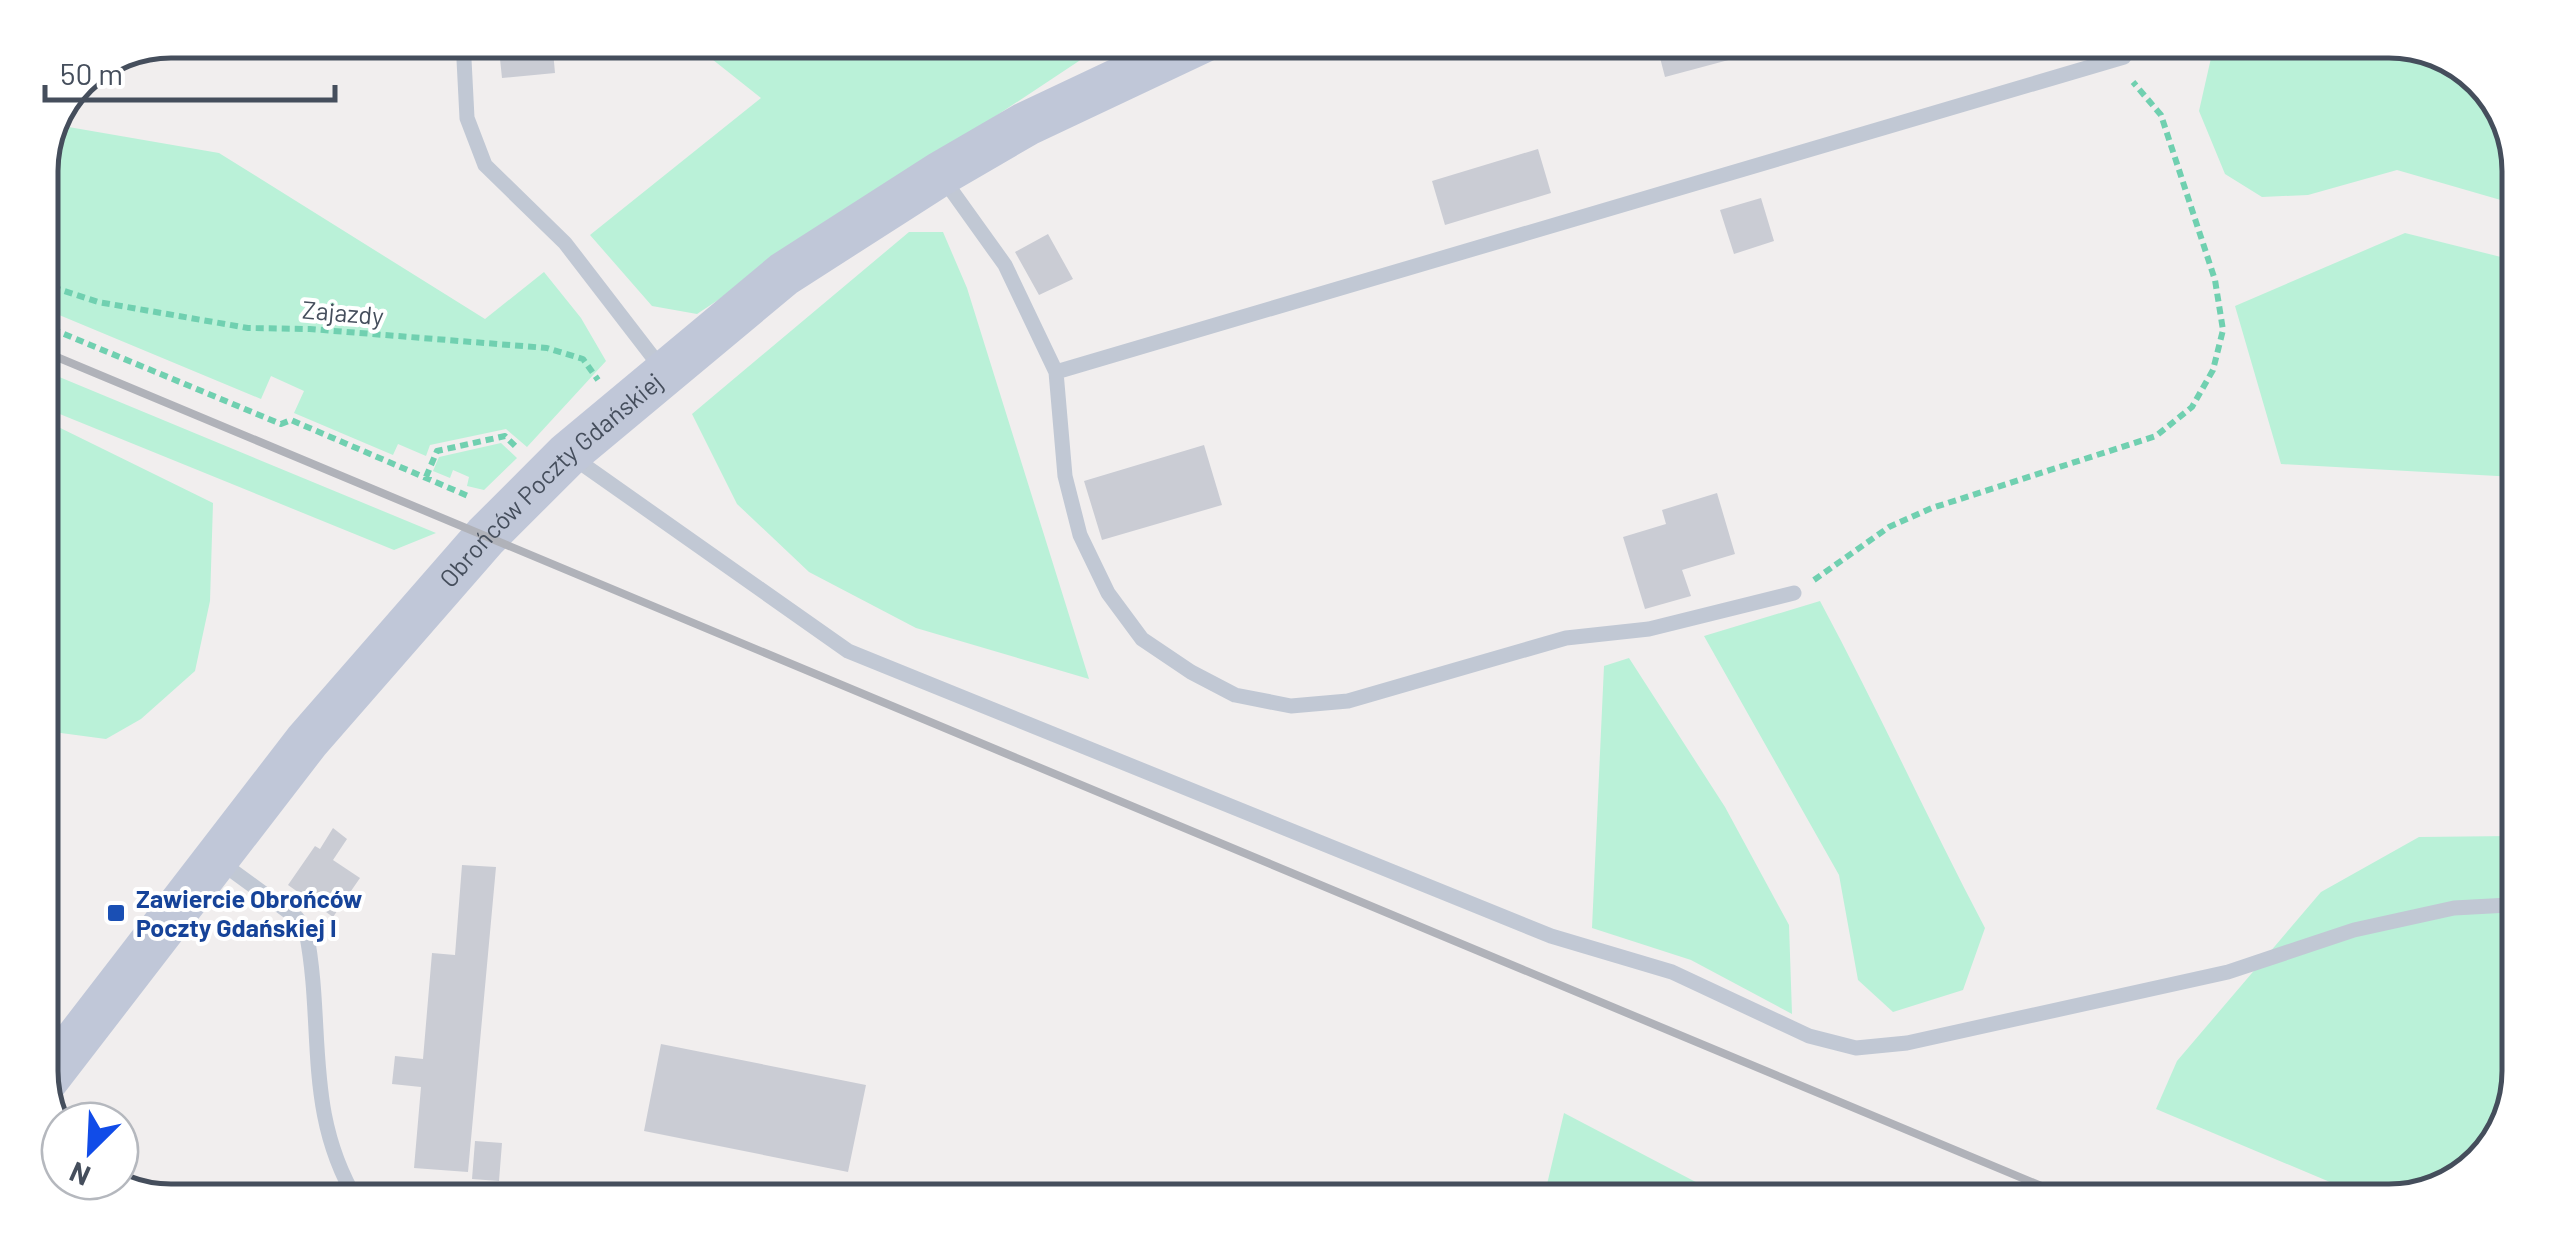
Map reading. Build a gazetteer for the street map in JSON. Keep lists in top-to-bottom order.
{
  "streets": {
    "main road": ["Obrońców Poczty Gdańskiej"],
    "path": ["Zajazdy"]
  },
  "crossings": [
    ["Zajazdy", "Obrońców Poczty Gdańskiej"]
  ],
  "places": {
    "transit": ["Zawiercie Obrońców Poczty Gdańskiej I"]
  },
  "scale_bar": "50 m",
  "north": "bottom left"
}
